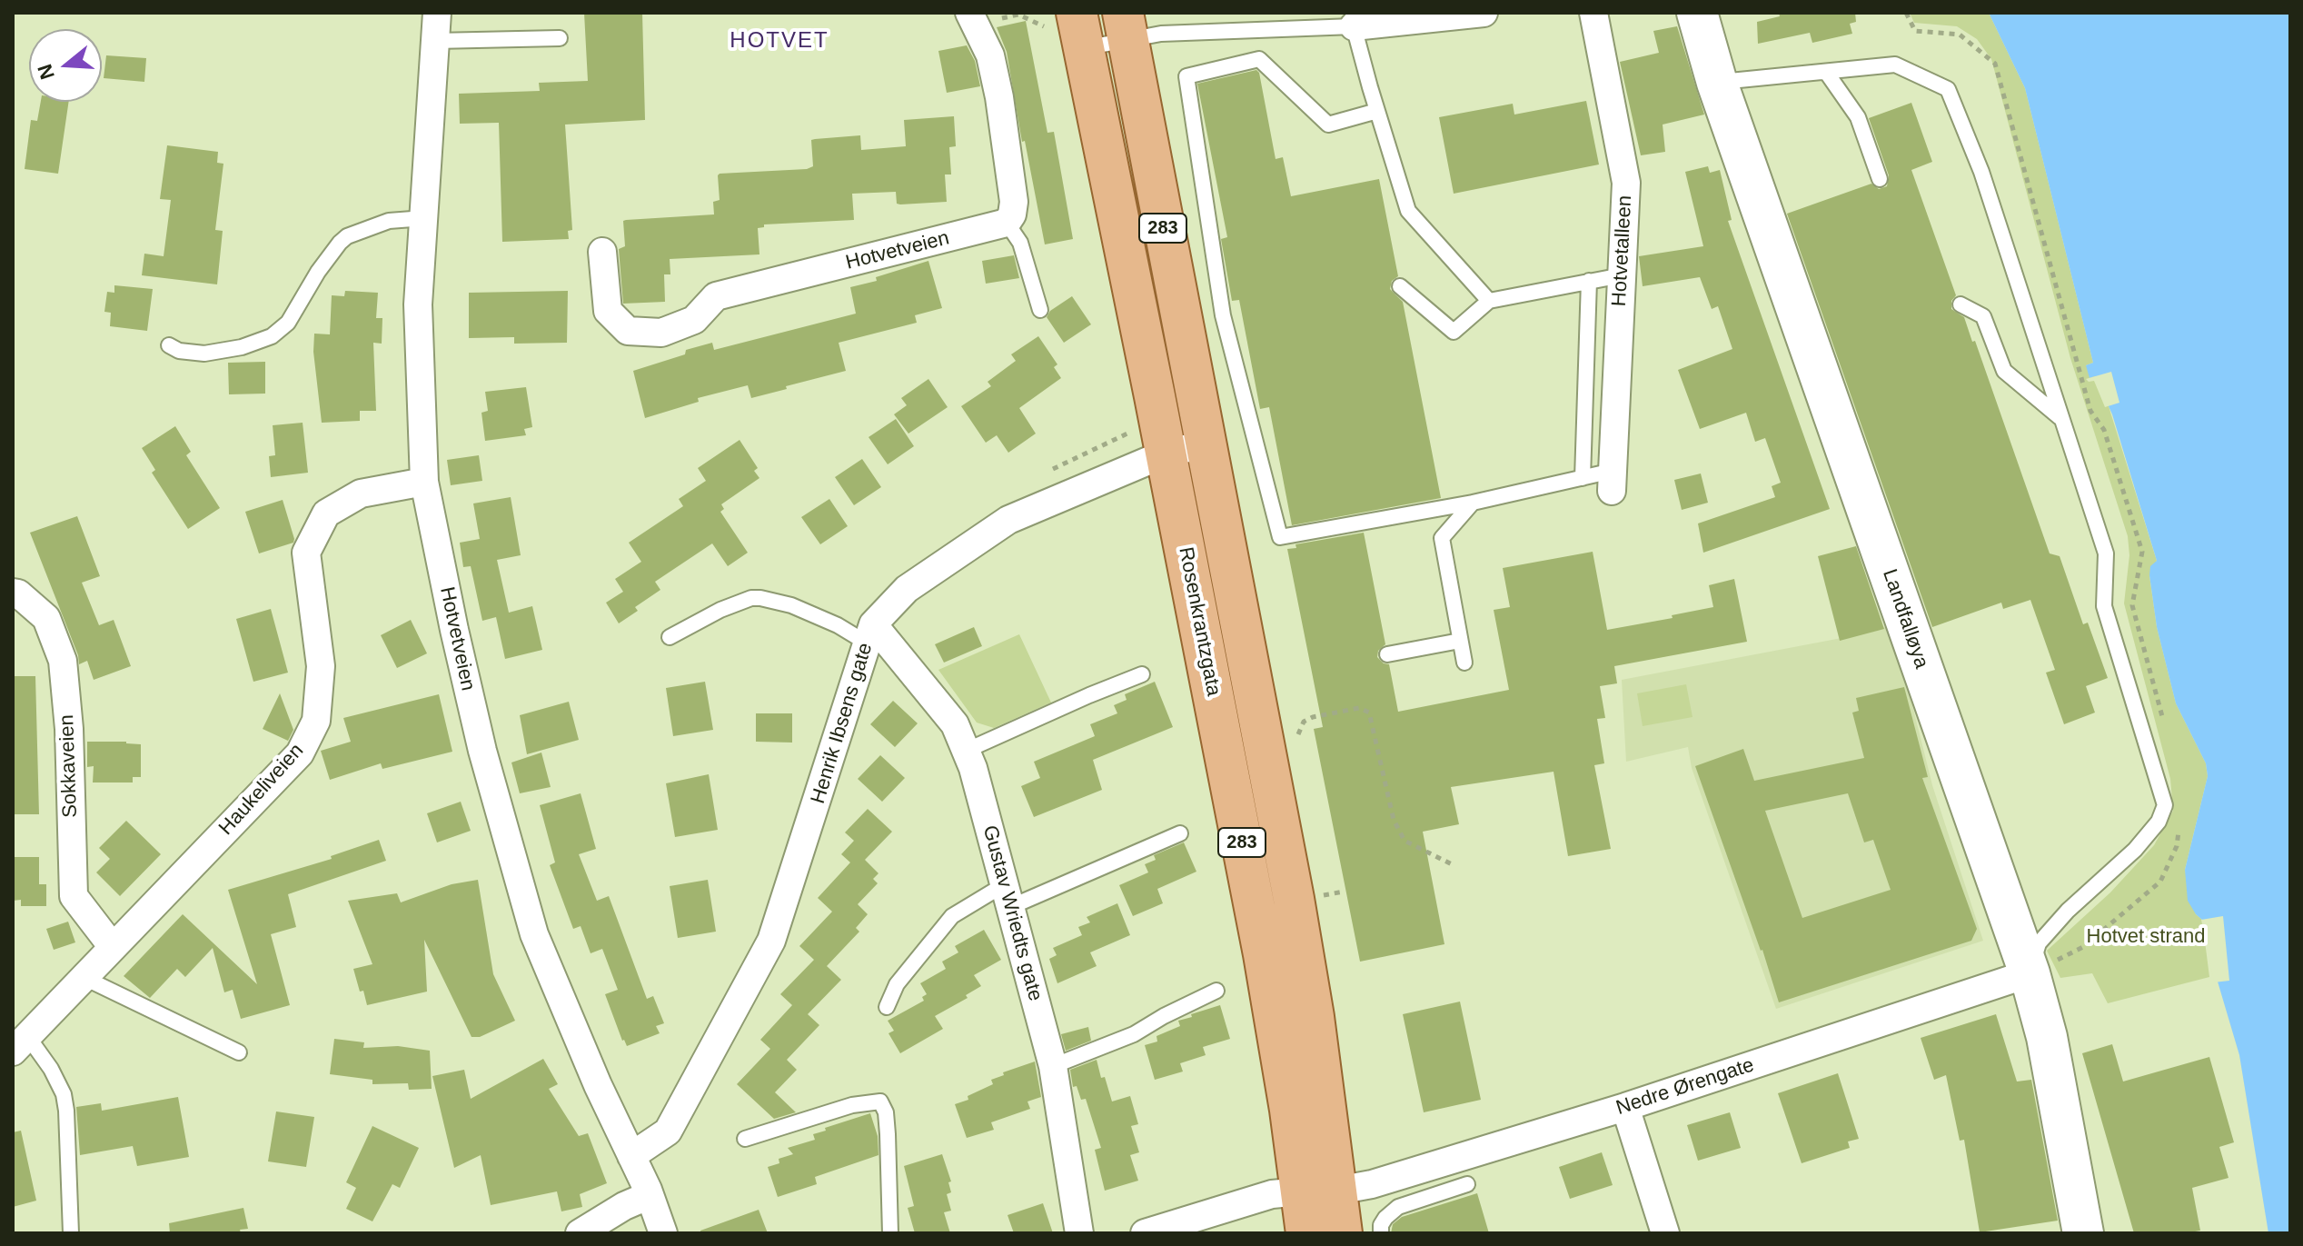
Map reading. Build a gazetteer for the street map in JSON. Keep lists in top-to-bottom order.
{
  "streets": {
    "main road": ["283", "Landfalløya", "Rosenkrantzgata"],
    "street": [
      "Hotvetveien",
      "Hotvetalleen",
      "Henrik Ibsens gate",
      "Sokkaveien",
      "Haukeliveien",
      "Gustav Wriedts gate",
      "Nedre Ørengate"
    ]
  },
  "crossings": [
    ["Hotvetveien", "Henrik Ibsens gate"],
    ["Hotvetveien", "Haukeliveien"],
    ["Landfalløya", "Nedre Ørengate"],
    ["Rosenkrantzgata", "Henrik Ibsens gate"],
    ["Rosenkrantzgata", "Nedre Ørengate"],
    ["Henrik Ibsens gate", "Gustav Wriedts gate"],
    ["Sokkaveien", "Haukeliveien"]
  ],
  "districts": ["HOTVET"],
  "parks": ["Hotvet strand"],
  "north": "left"
}
